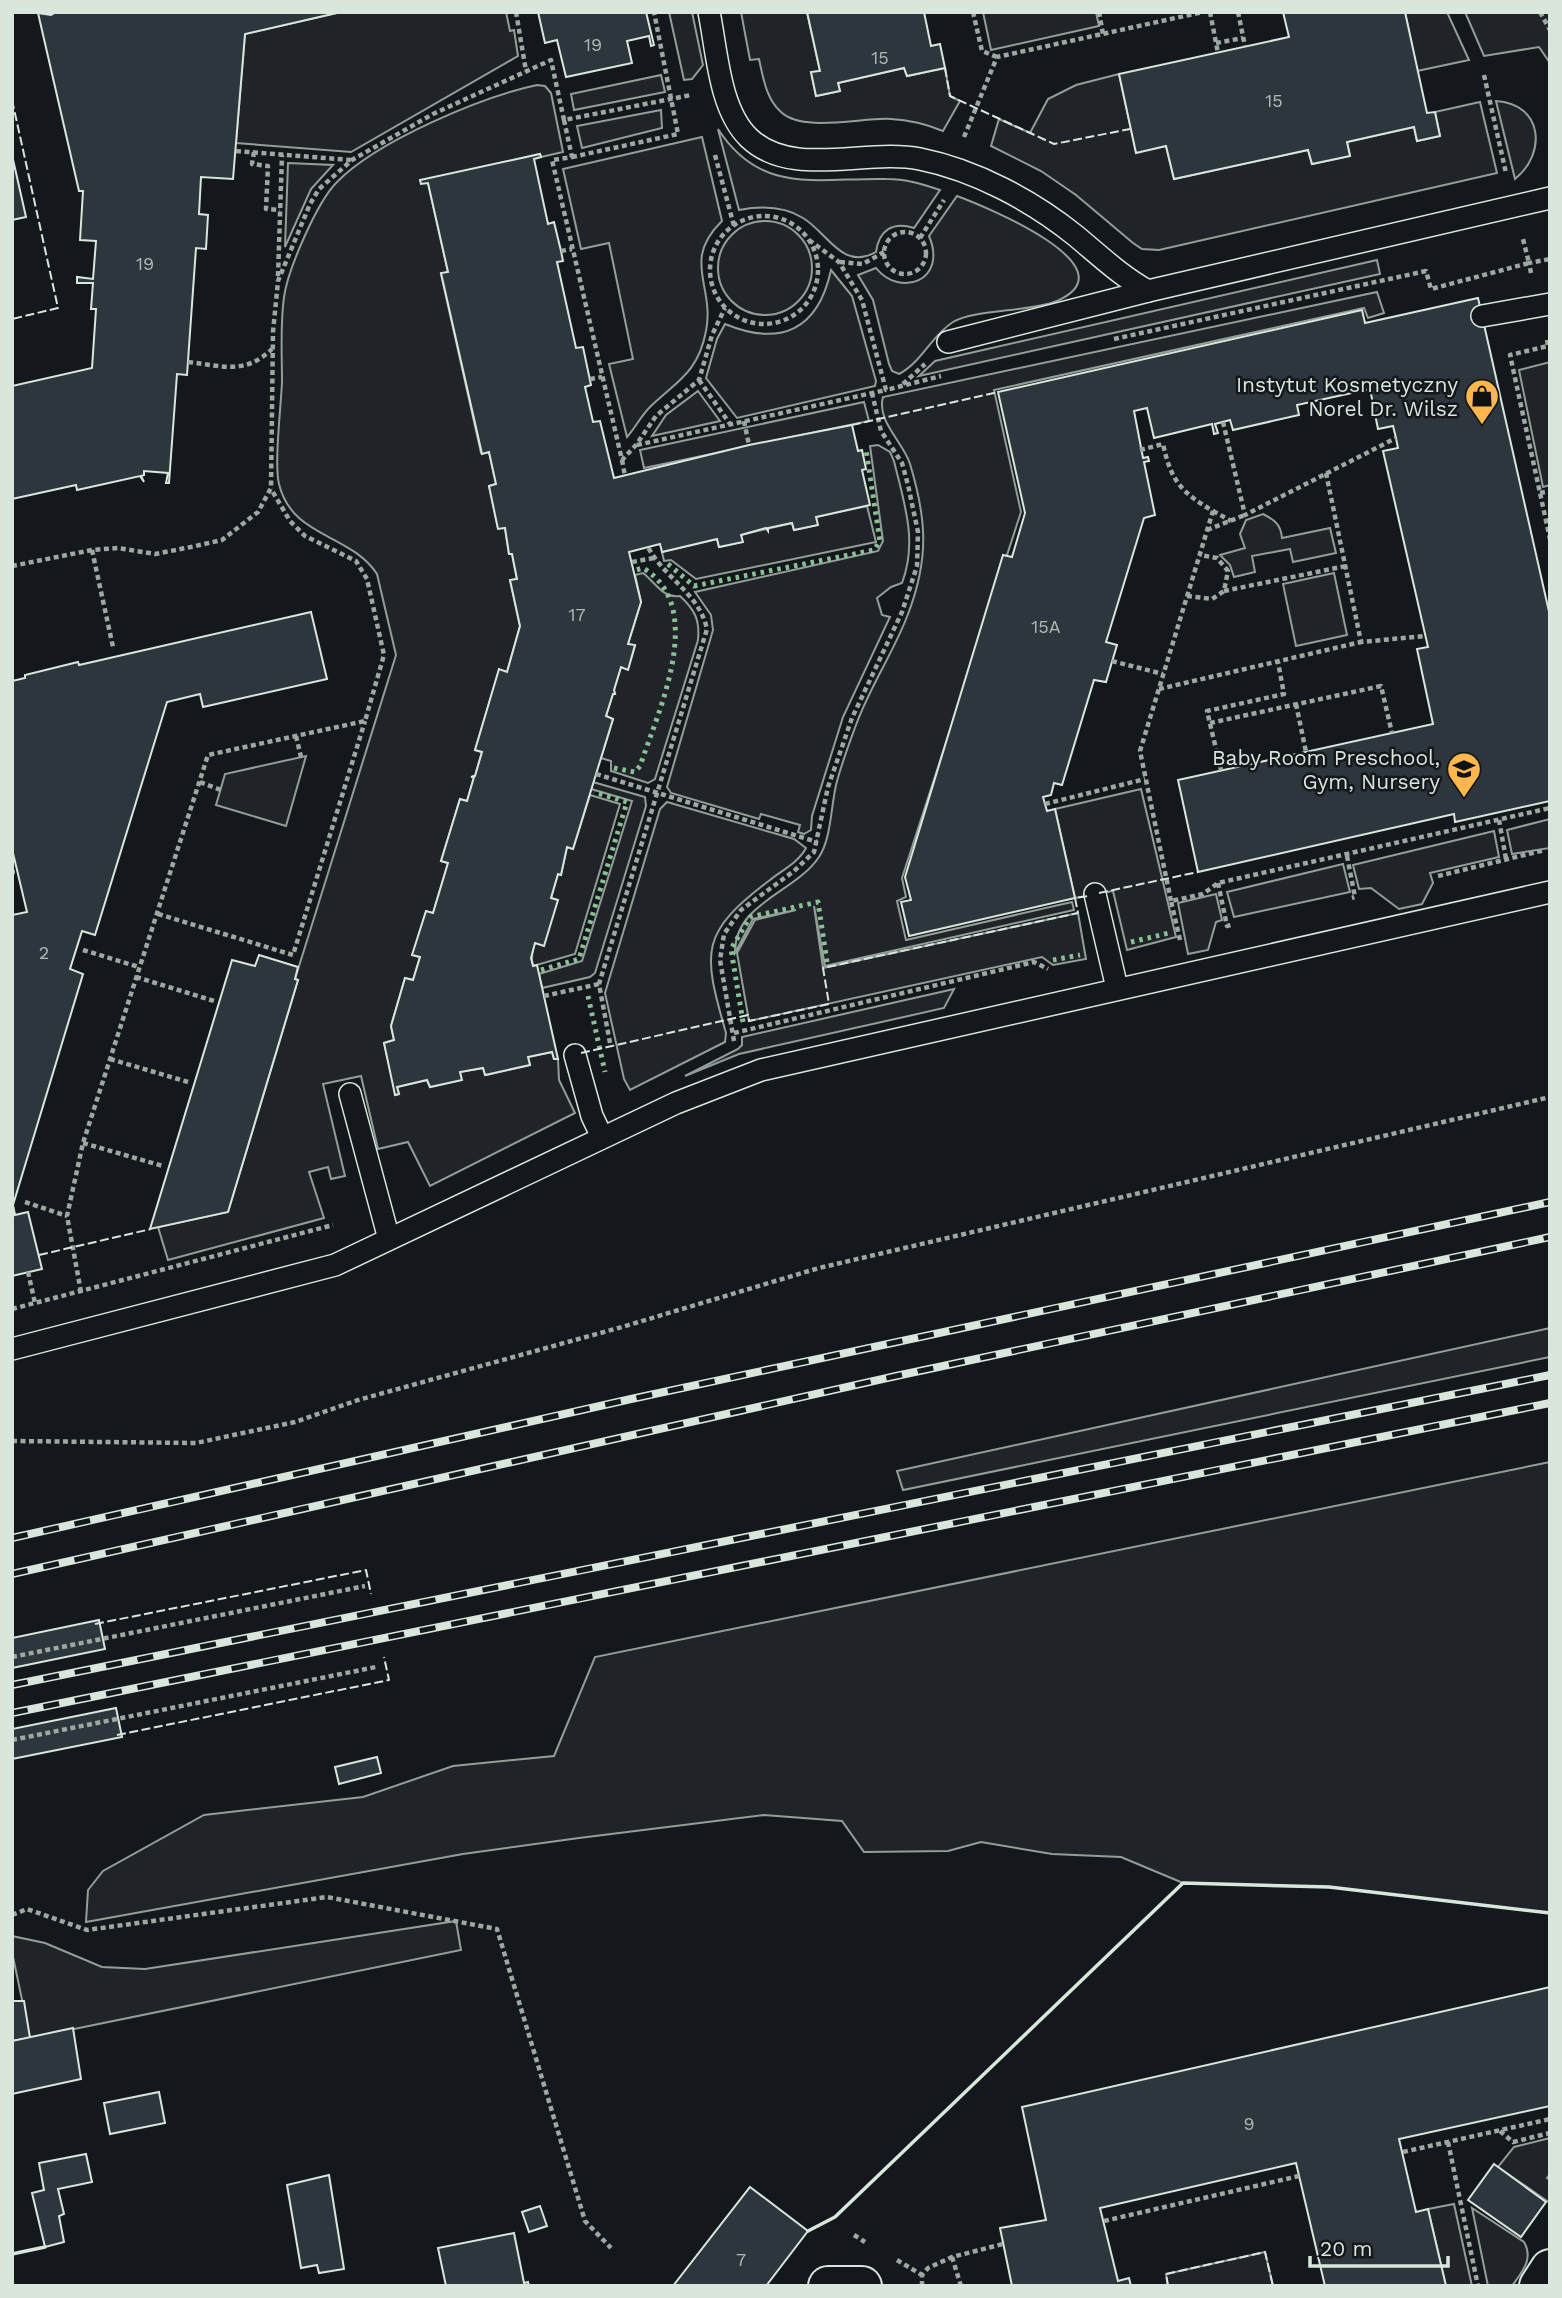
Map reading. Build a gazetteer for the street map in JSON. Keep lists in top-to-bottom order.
{
  "places": {
    "shop": ["Instytut Kosmetyczny Norel Dr. Wilsz"],
    "school or university": ["Baby Room Preschool, Gym, Nursery"]
  },
  "house_numbers": [
    "19",
    "15",
    "15",
    "19",
    "17",
    "15A",
    "2",
    "9",
    "7"
  ],
  "scale_bar": "20 m"
}
